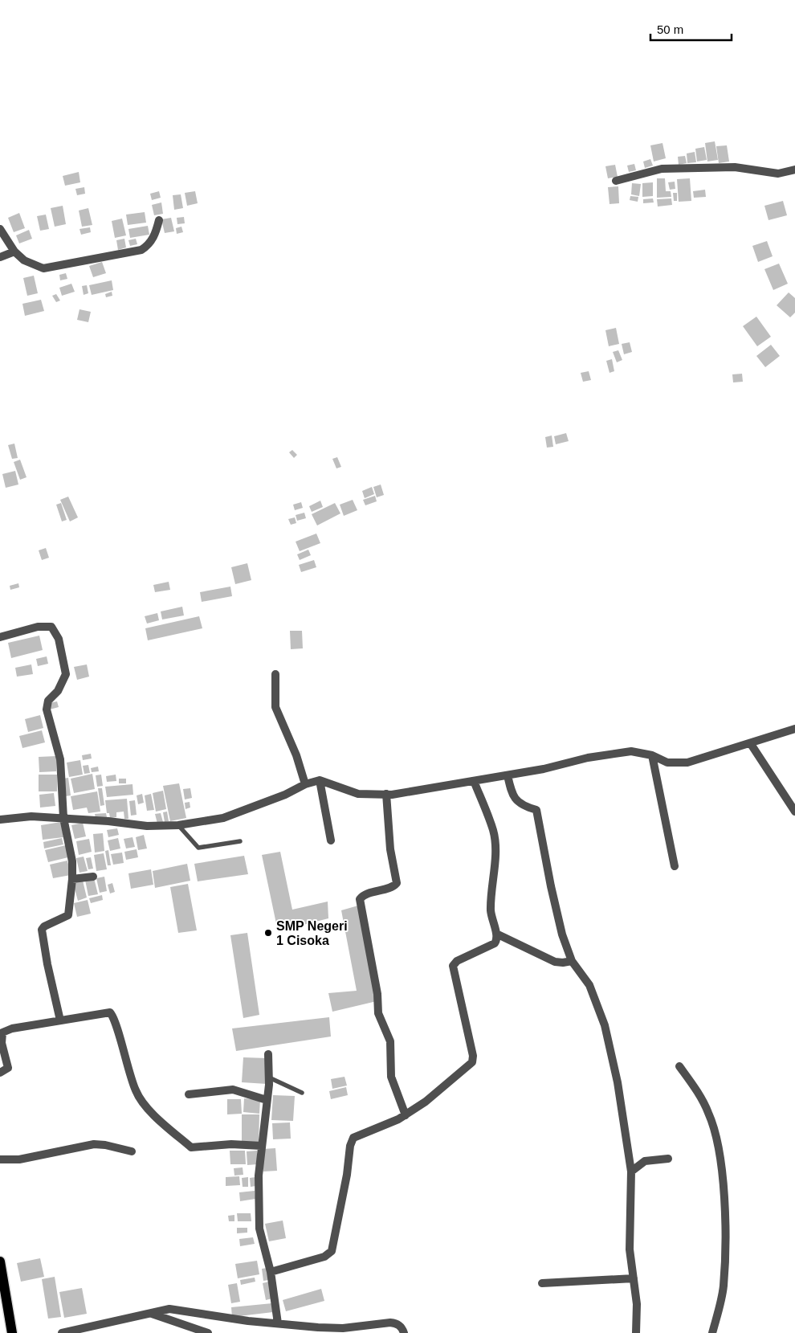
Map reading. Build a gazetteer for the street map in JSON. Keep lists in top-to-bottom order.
{
  "places": ["SMP Negeri 1 Cisoka"],
  "scale_bar": "50 m"
}
